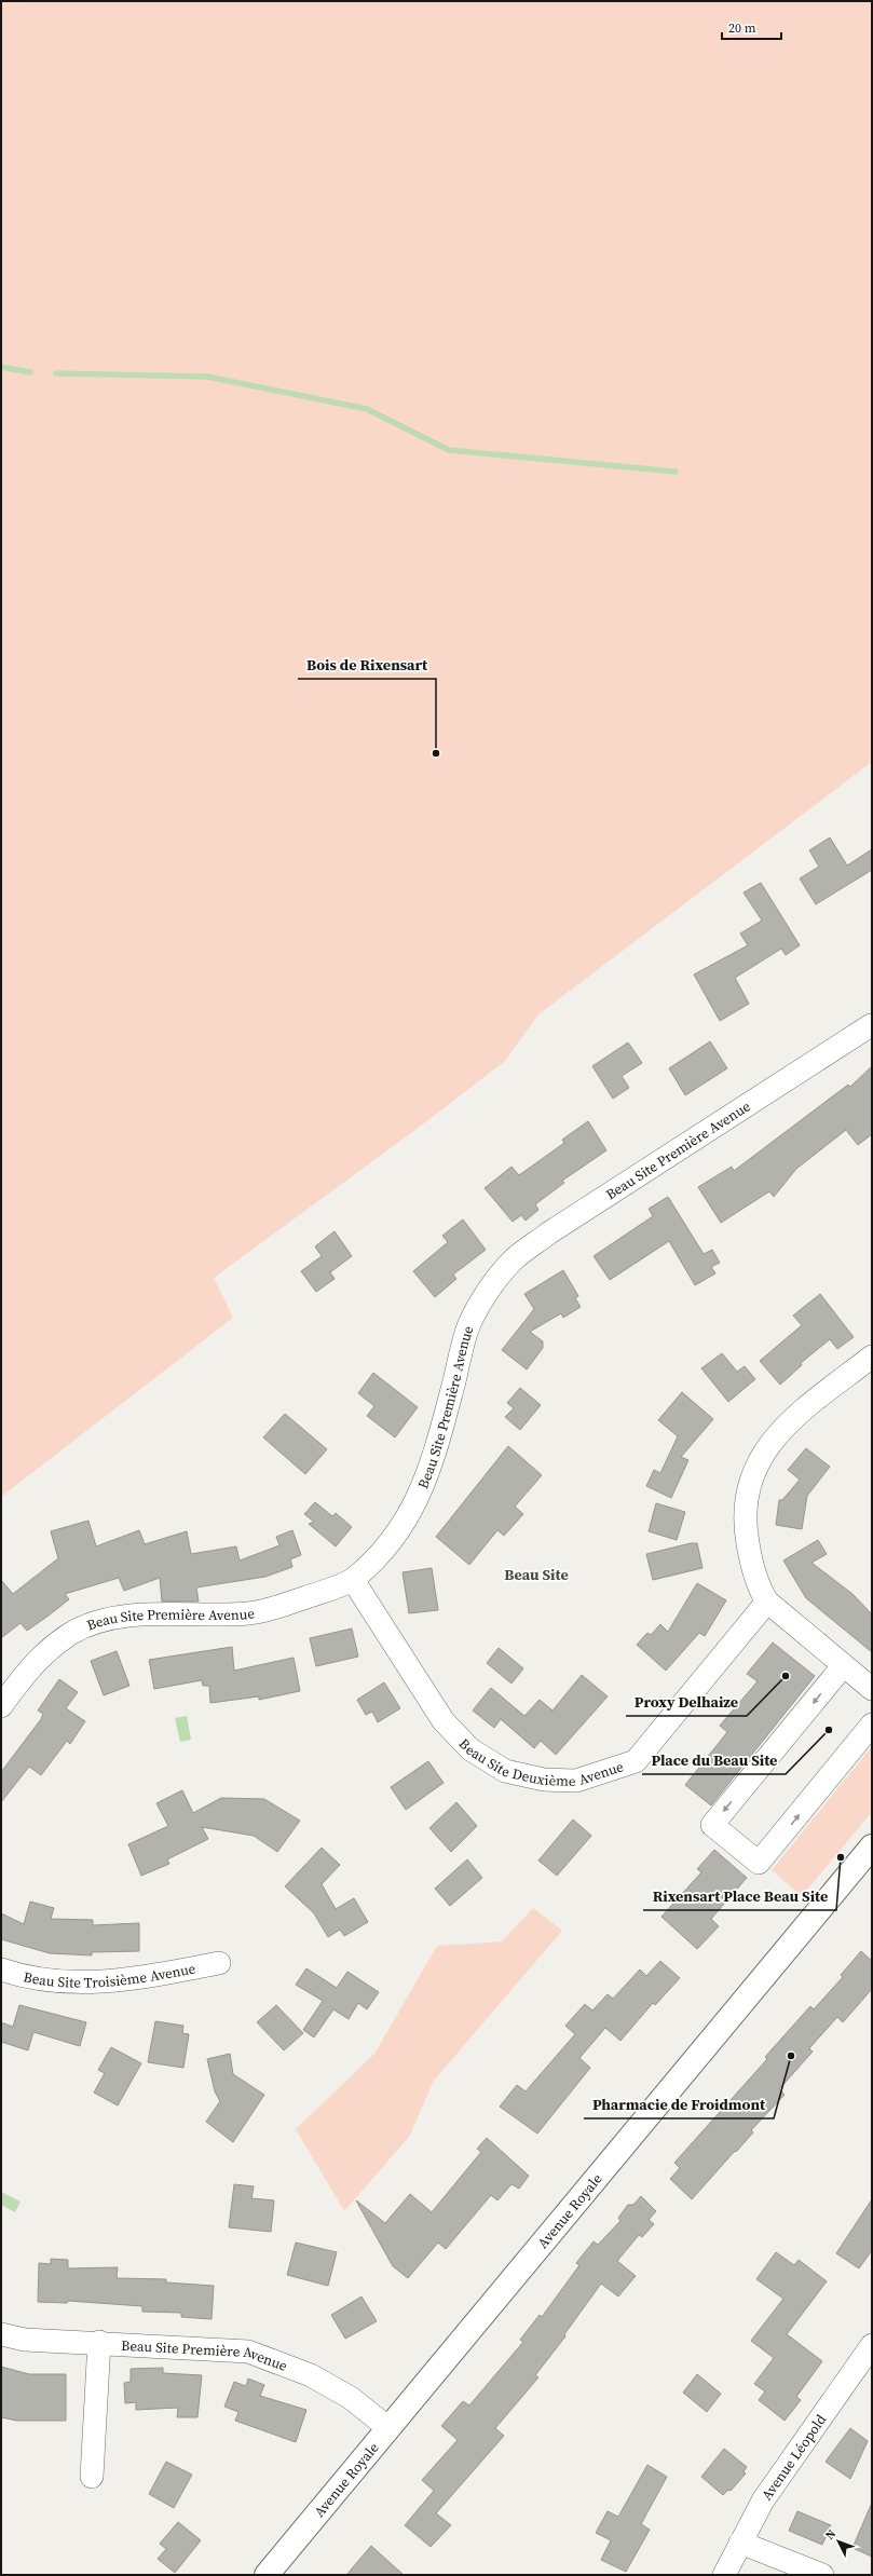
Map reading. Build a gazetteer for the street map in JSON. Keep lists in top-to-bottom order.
{
  "streets": {
    "street": [
      "Beau Site Première Avenue",
      "Beau Site Deuxième Avenue",
      "Beau Site Troisième Avenue",
      "Avenue Royale",
      "Avenue Léopold"
    ]
  },
  "crossings": [
    ["Beau Site Première Avenue", "Beau Site Deuxième Avenue"],
    ["Beau Site Première Avenue", "Avenue Royale"]
  ],
  "districts": ["Beau Site"],
  "places": [
    "Bois de Rixensart",
    "Proxy Delhaize",
    "Place du Beau Site",
    "Rixensart Place Beau Site",
    "Pharmacie de Froidmont"
  ],
  "scale_bar": "20 m",
  "north": "top left"
}
